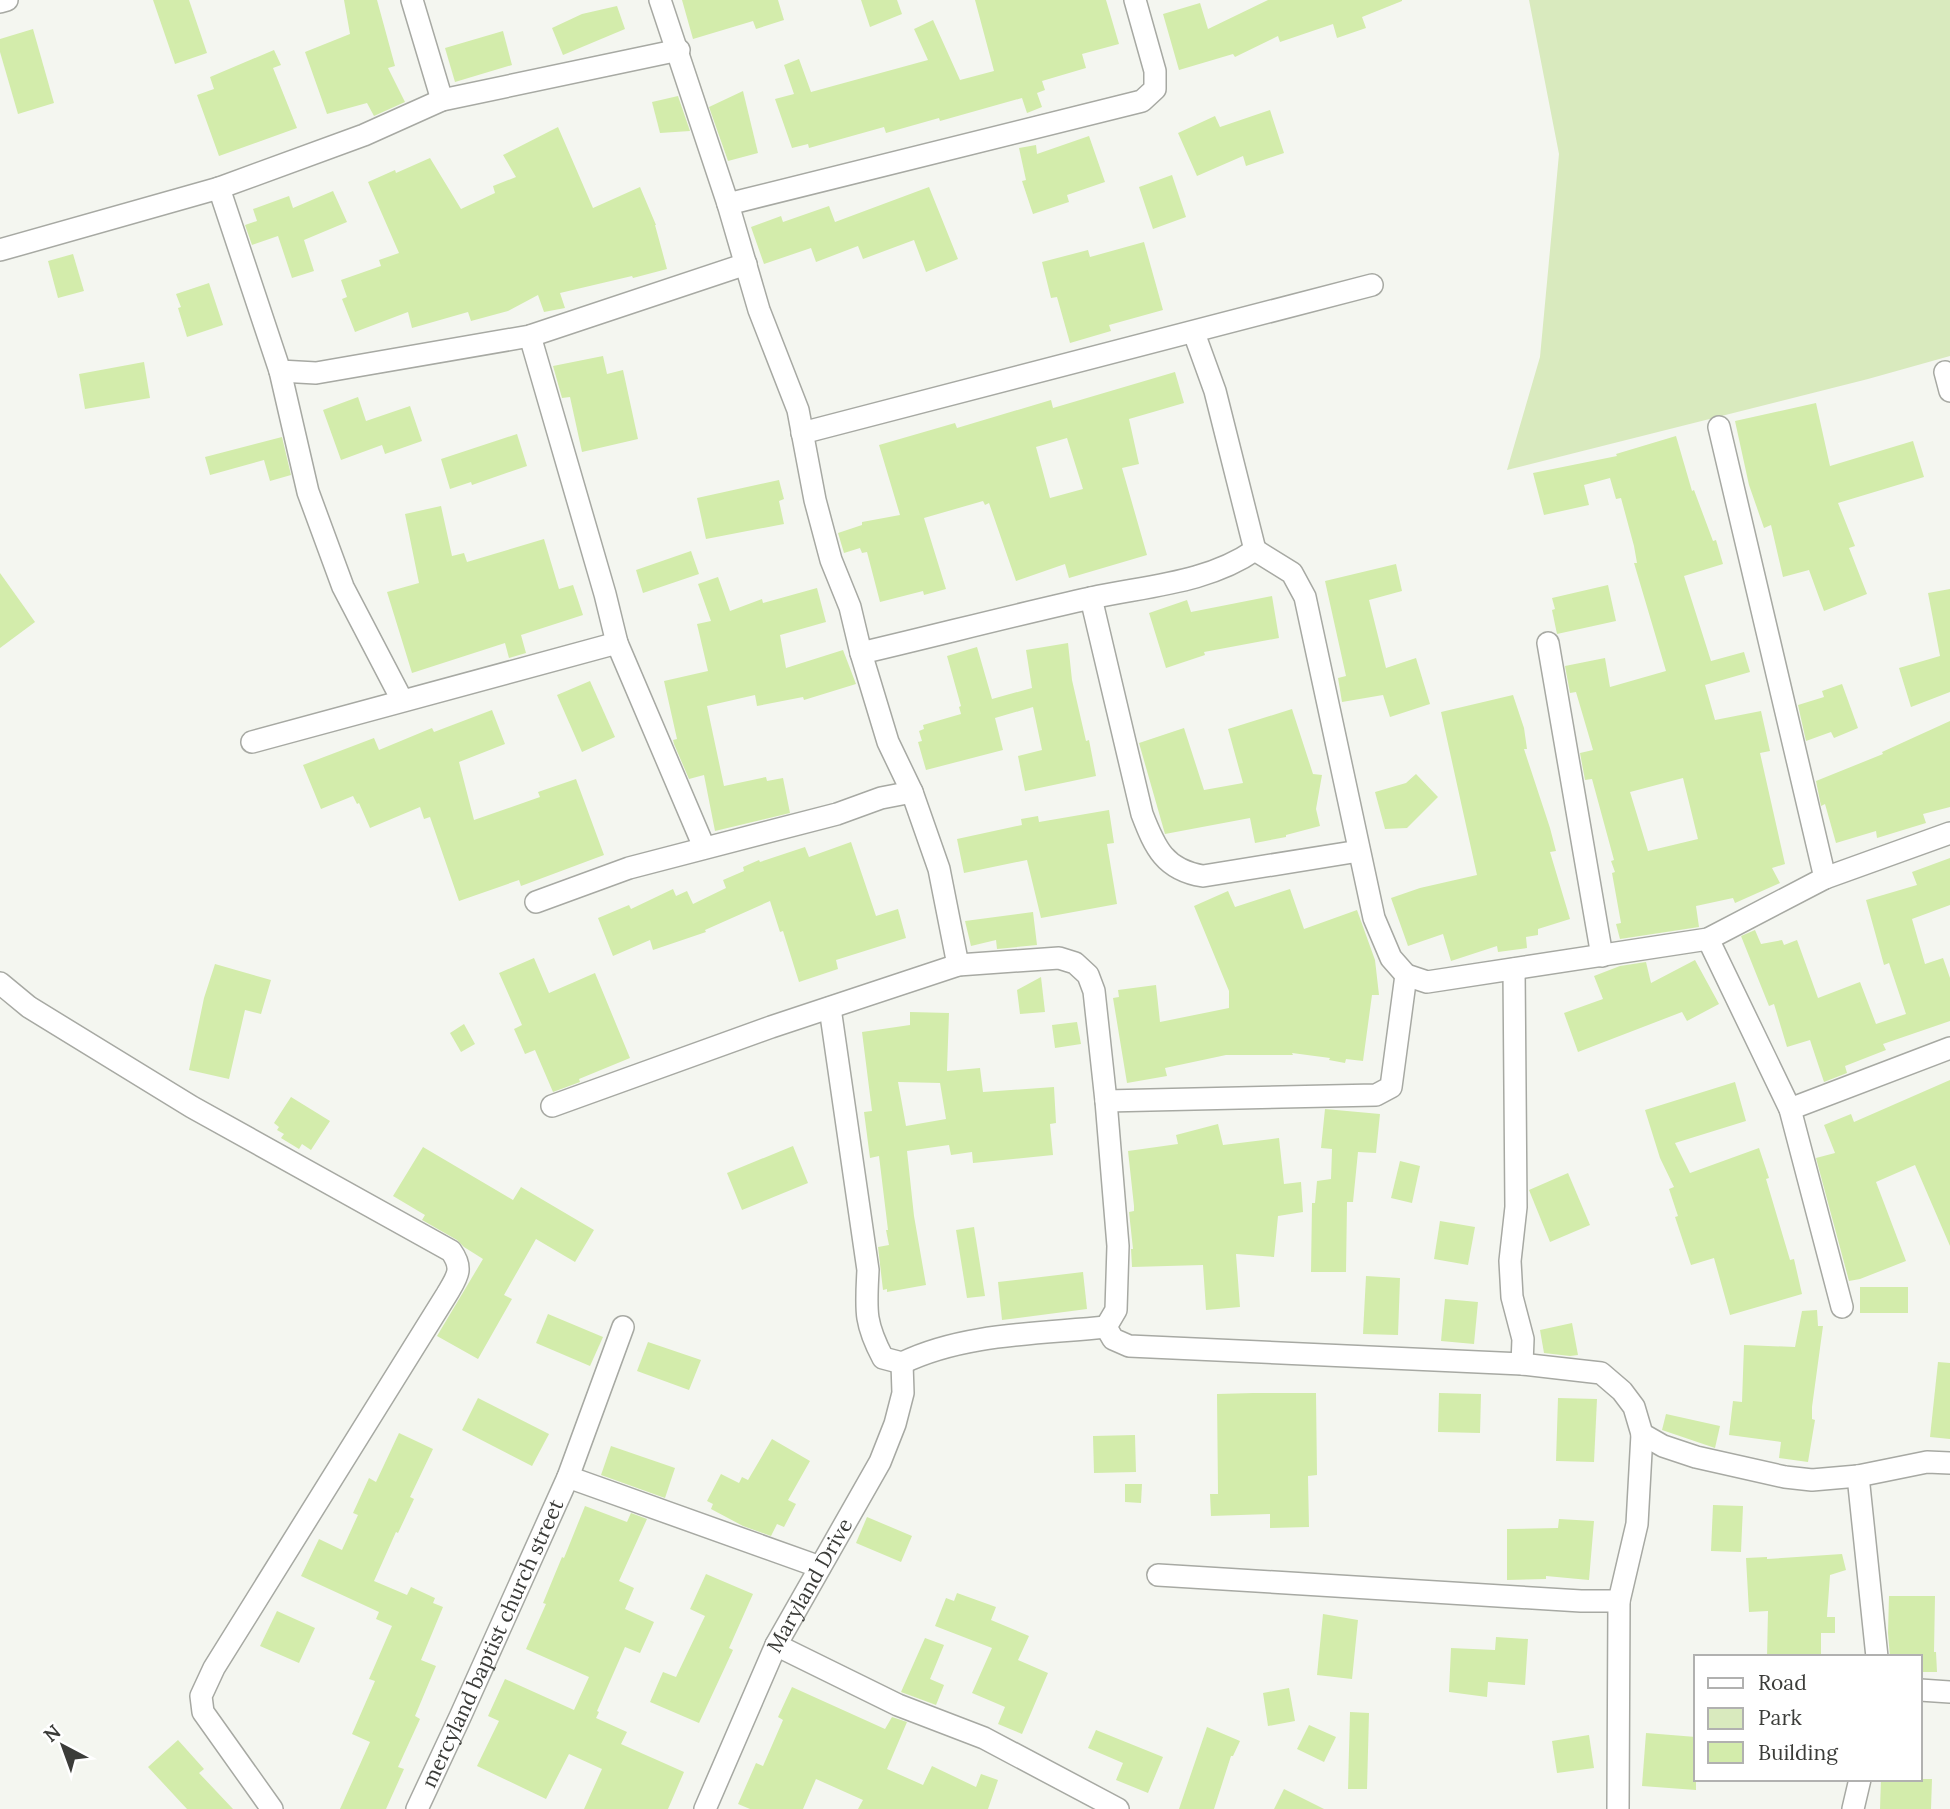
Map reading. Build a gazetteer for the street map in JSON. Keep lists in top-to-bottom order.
{
  "streets": {
    "street": ["Maryland Drive", "mercyland baptist church street"]
  },
  "crossings": [
    ["Maryland Drive", "mercyland baptist church street"]
  ],
  "legend": ["Road", "Park", "Building"],
  "north": "top left"
}
